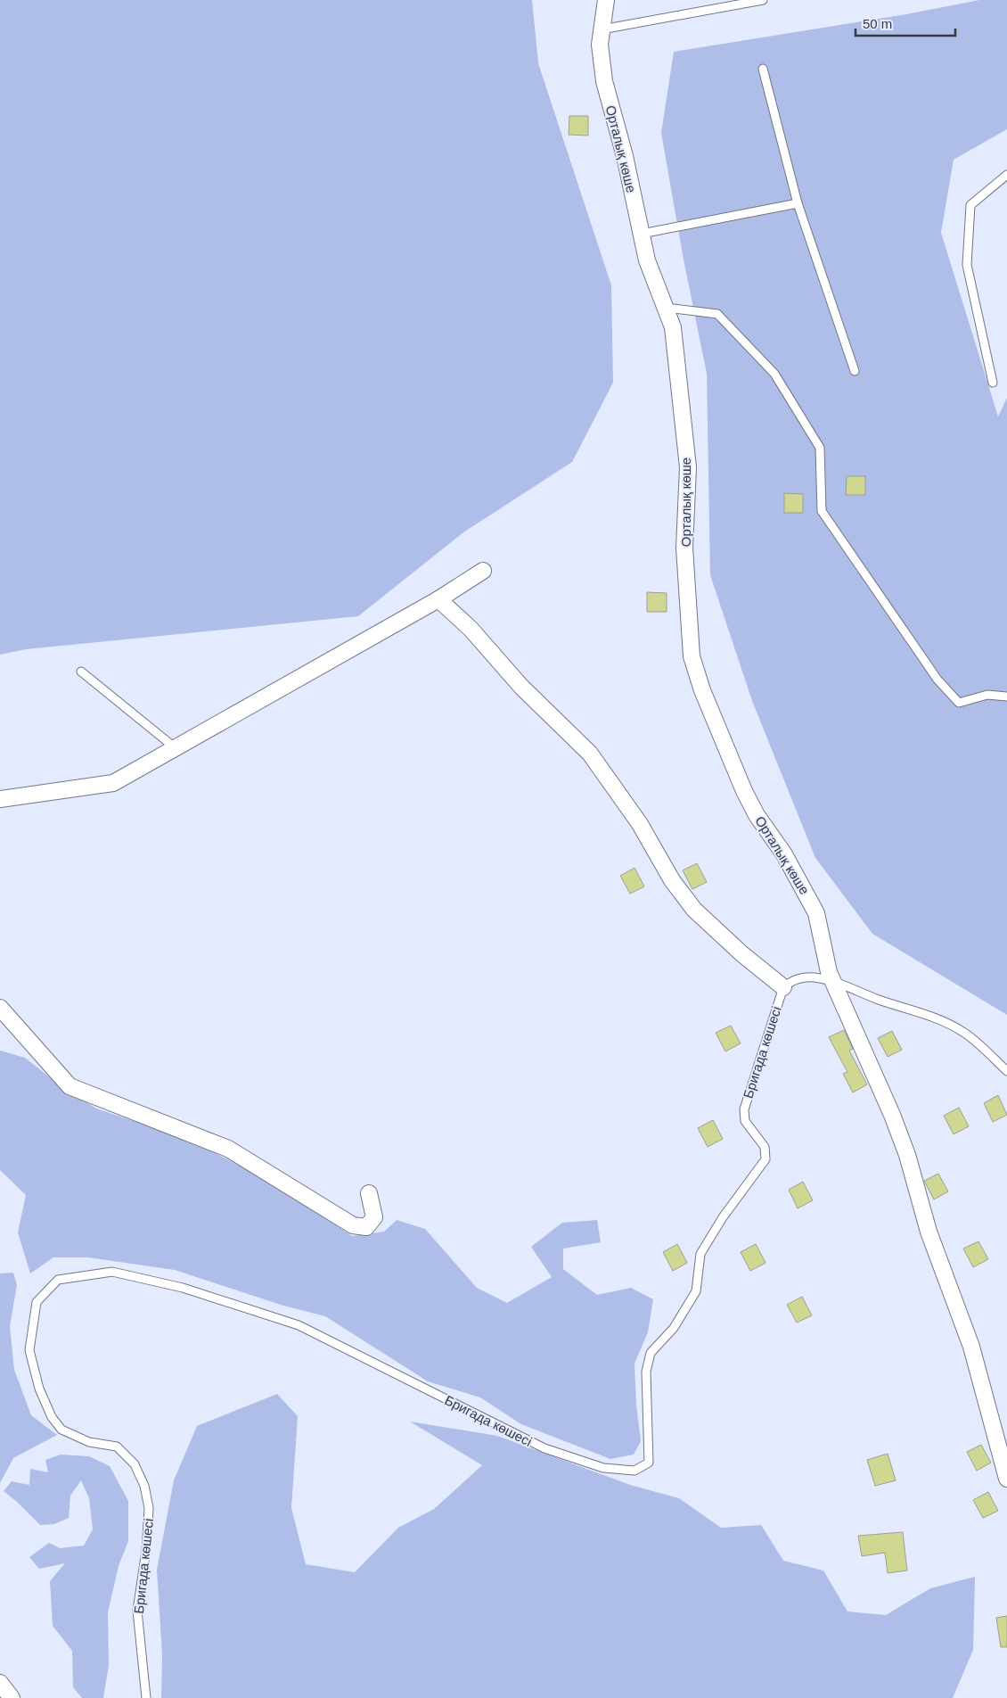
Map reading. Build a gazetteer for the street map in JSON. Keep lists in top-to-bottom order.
{
  "streets": {
    "street": ["Орталық көше"],
    "lane": ["Бригада көшесі"]
  },
  "scale_bar": "50 m"
}
